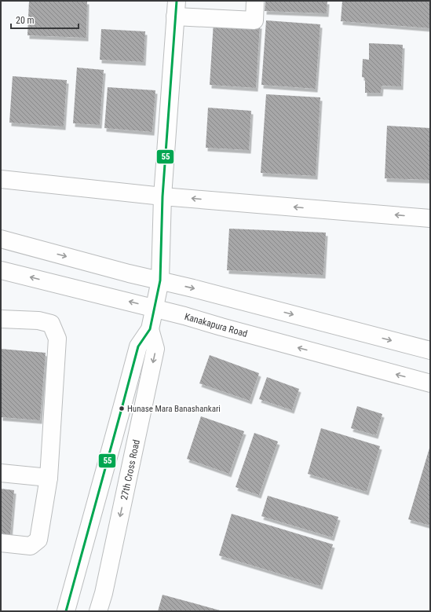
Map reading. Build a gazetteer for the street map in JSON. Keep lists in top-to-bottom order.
{
  "streets": {
    "main road": ["Kanakapura Road", "27th Cross Road"]
  },
  "crossings": [
    ["Kanakapura Road", "27th Cross Road"]
  ],
  "places": ["Hunase Mara Banashankari"],
  "lines": ["transit line 55"],
  "scale_bar": "20 m"
}
